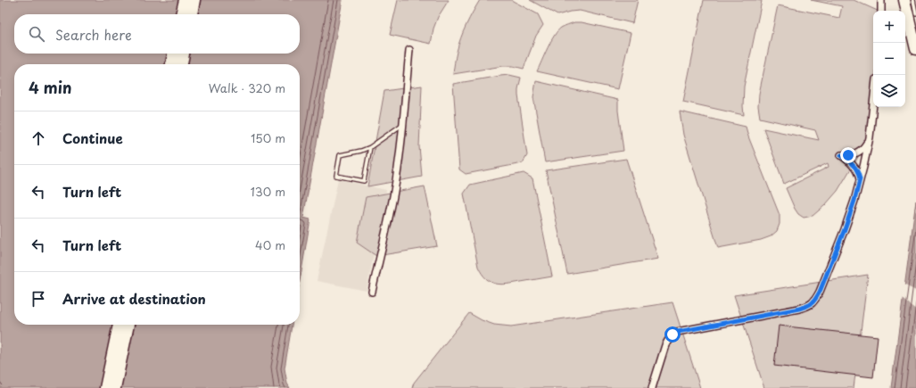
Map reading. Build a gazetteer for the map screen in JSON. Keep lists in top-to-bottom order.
{
  "page": {
    "map_buttons": ["+", "−"],
    "search": "Search here",
    "heading": ["4 min", "Walk · 320 m"],
    "list": [
      ["Continue", "150 m"],
      ["Turn left", "130 m"],
      ["Turn left", "40 m"],
      "Arrive at destination"
    ]
  }
}
